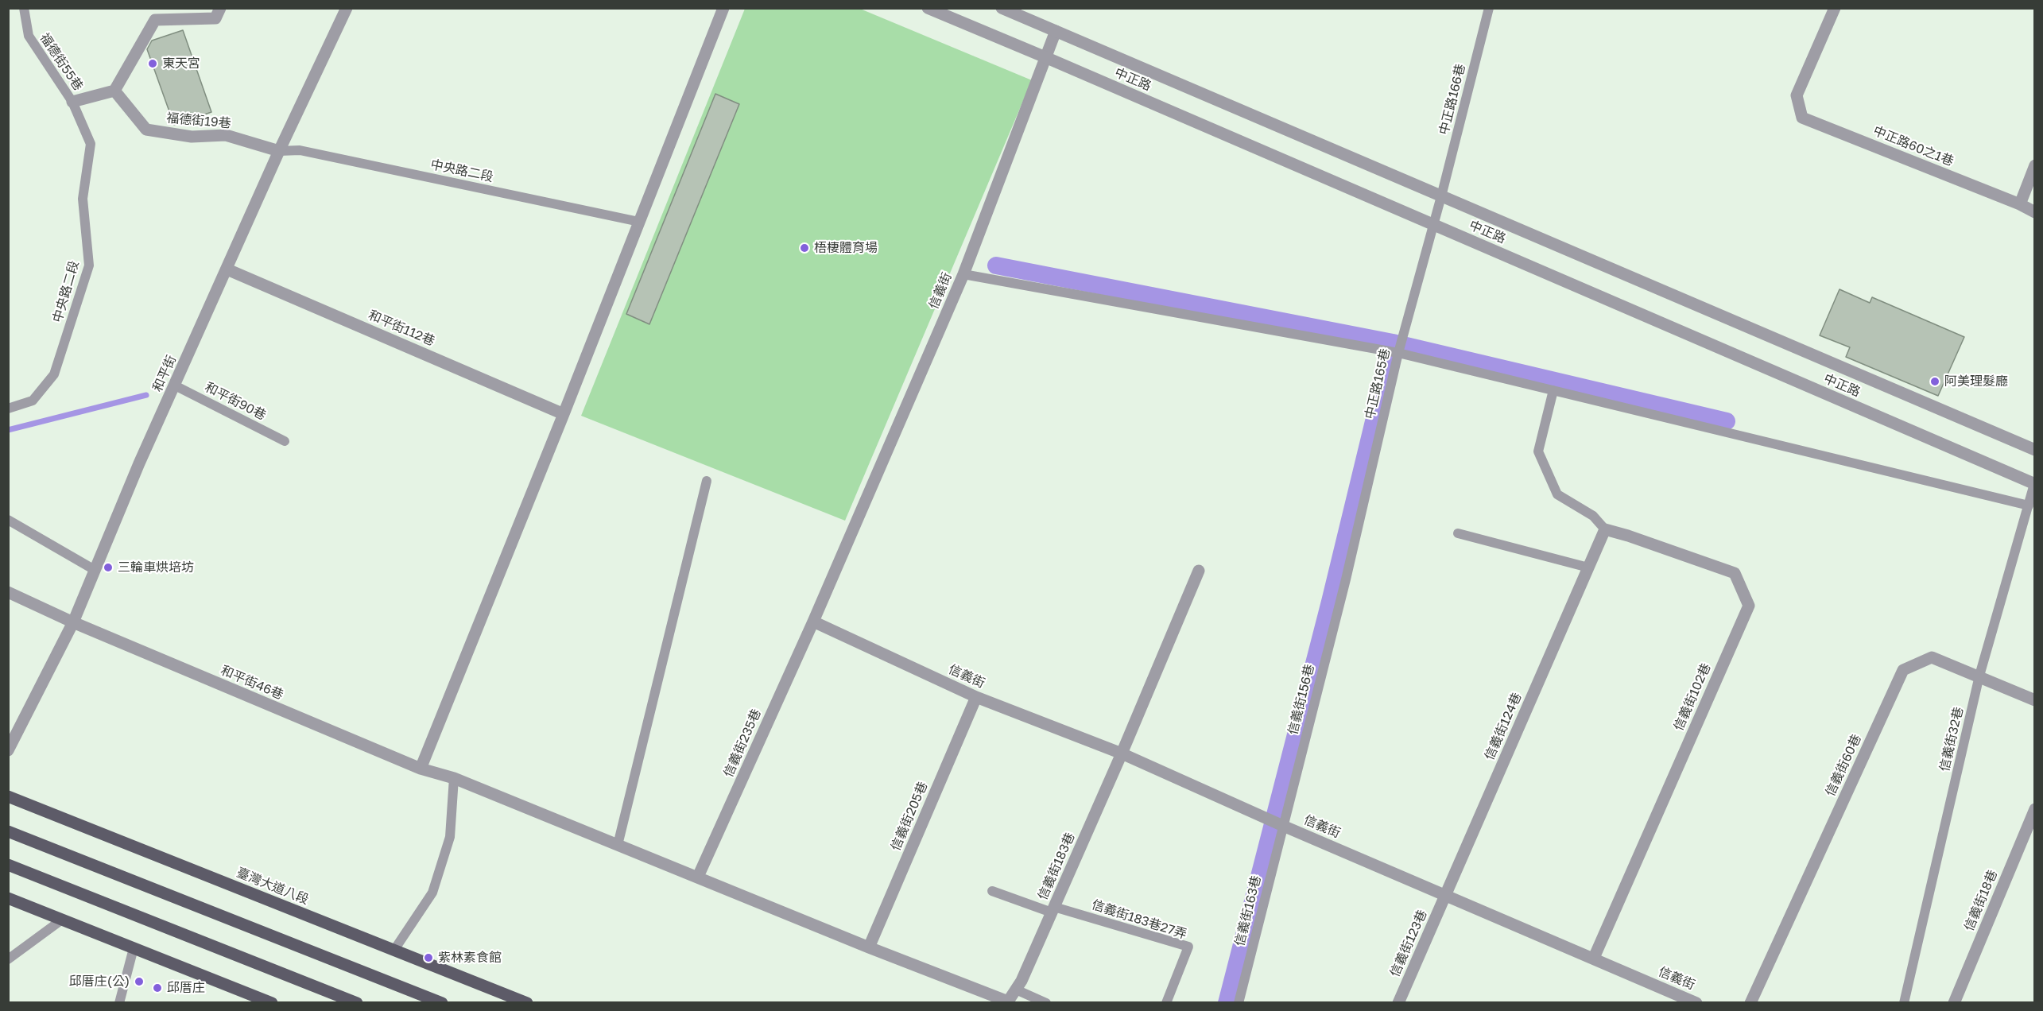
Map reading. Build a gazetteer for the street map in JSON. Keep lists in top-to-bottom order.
{
  "streets": {
    "main road": ["臺灣大道八段"],
    "street": [
      "中正路",
      "福德街19巷",
      "中正路60之1巷",
      "信義街",
      "和平街112巷",
      "和平街",
      "和平街46巷",
      "信義街102巷",
      "信義街124巷",
      "信義街235巷",
      "信義街60巷",
      "信義街205巷",
      "信義街183巷",
      "信義街18巷",
      "信義街123巷"
    ],
    "lane": [
      "福德街55巷",
      "中正路166巷",
      "中央路二段",
      "中正路165巷",
      "和平街90巷",
      "信義街156巷",
      "信義街32巷",
      "信義街163巷",
      "信義街183巷27弄"
    ]
  },
  "crossings": [
    ["福德街55巷", "中央路二段"],
    ["中正路", "中正路166巷"],
    ["中正路", "信義街"],
    ["中正路", "中正路165巷"],
    ["中正路", "信義街32巷"],
    ["中正路166巷", "中正路165巷"],
    ["福德街19巷", "中央路二段"],
    ["福德街19巷", "和平街"],
    ["中央路二段", "和平街"],
    ["信義街", "信義街102巷"],
    ["信義街", "信義街156巷"],
    ["信義街", "信義街124巷"],
    ["信義街", "信義街235巷"],
    ["信義街", "信義街205巷"],
    ["信義街", "信義街183巷"],
    ["信義街", "信義街163巷"],
    ["信義街", "信義街123巷"],
    ["和平街112巷", "和平街"],
    ["和平街", "和平街90巷"],
    ["和平街", "和平街46巷"],
    ["中正路165巷", "信義街156巷"],
    ["和平街46巷", "信義街235巷"],
    ["和平街46巷", "信義街205巷"],
    ["信義街102巷", "信義街124巷"],
    ["信義街156巷", "信義街163巷"],
    ["信義街124巷", "信義街123巷"],
    ["信義街32巷", "信義街60巷"],
    ["信義街183巷", "信義街183巷27弄"]
  ],
  "places": [
    "東天宮",
    "梧棲體育場",
    "阿美理髮廳",
    "三輪車烘培坊",
    "紫林素食館",
    "邱厝庄(公)",
    "邱厝庄"
  ]
}
